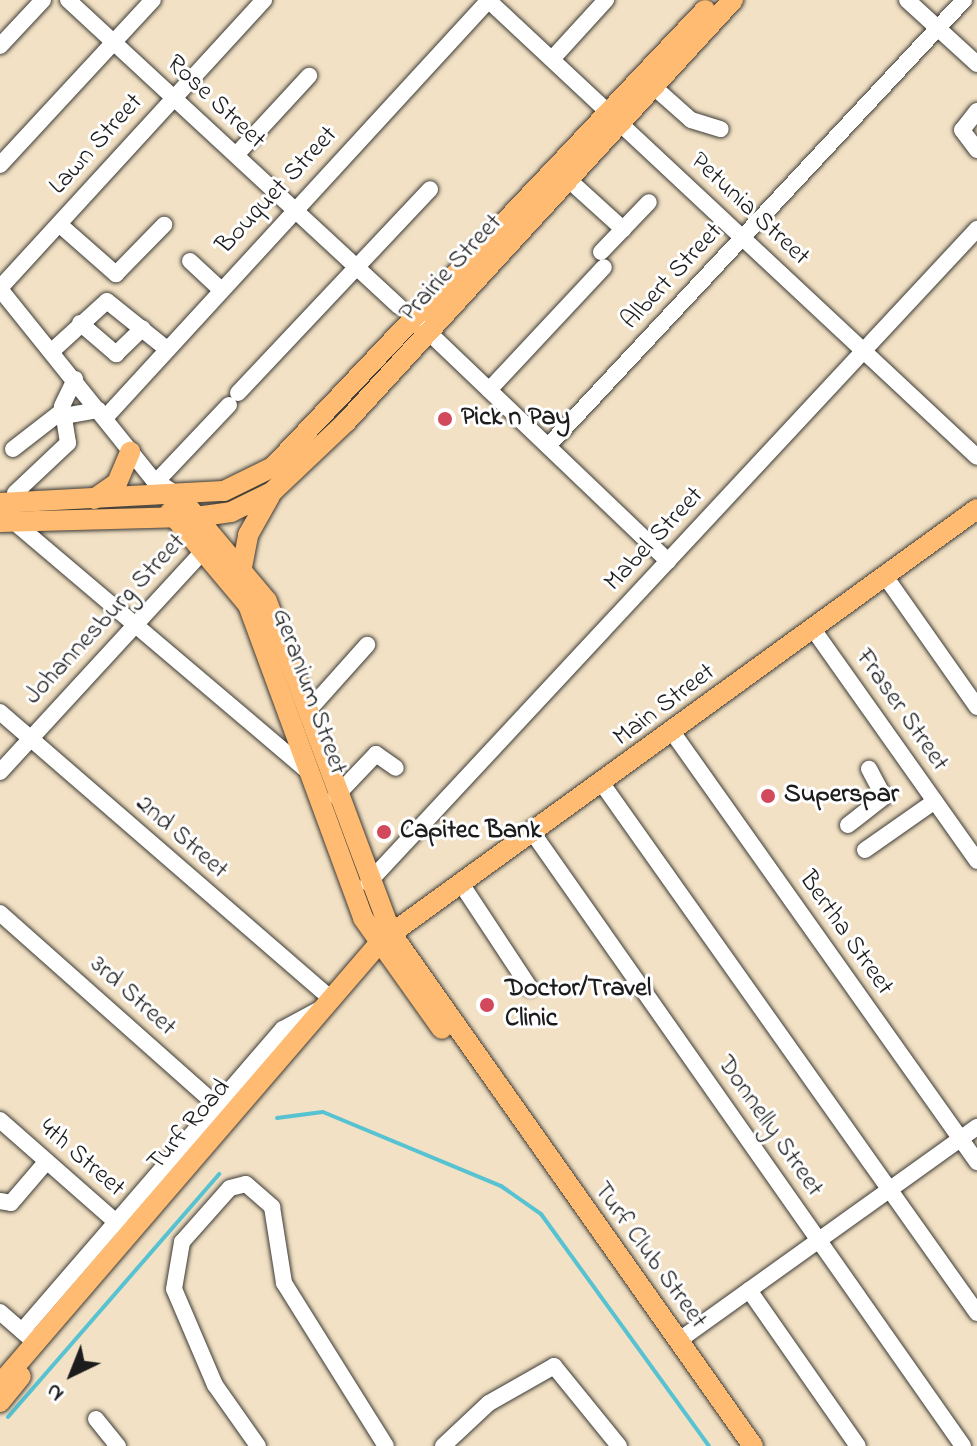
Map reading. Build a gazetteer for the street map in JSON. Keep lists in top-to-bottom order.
{
  "streets": {
    "main road": [
      "Prairie Street",
      "Geranium Street",
      "Main Street",
      "Turf Road",
      "Turf Club Street"
    ],
    "street": [
      "Rose Street",
      "Lawn Street",
      "Bouquet Street",
      "Petunia Street",
      "Albert Street",
      "Mabel Street",
      "Johannesburg Street",
      "Fraser Street",
      "2nd Street",
      "Bertha Street",
      "3rd Street",
      "Donnelly Street",
      "4th Street"
    ]
  },
  "crossings": [
    ["Rose Street", "Lawn Street"],
    ["Rose Street", "Bouquet Street"],
    ["Lawn Street", "Geranium Street"],
    ["Bouquet Street", "Petunia Street"],
    ["Bouquet Street", "Geranium Street"],
    ["Petunia Street", "Prairie Street"],
    ["Petunia Street", "Albert Street"],
    ["Petunia Street", "Mabel Street"],
    ["Prairie Street", "Geranium Street"],
    ["Mabel Street", "Geranium Street"],
    ["Johannesburg Street", "Geranium Street"],
    ["Johannesburg Street", "2nd Street"],
    ["Geranium Street", "Main Street"],
    ["Geranium Street", "Turf Road"],
    ["Geranium Street", "Turf Club Street"],
    ["Main Street", "Fraser Street"],
    ["Main Street", "Bertha Street"],
    ["Main Street", "Turf Road"],
    ["Main Street", "Donnelly Street"],
    ["Main Street", "Turf Club Street"],
    ["2nd Street", "Turf Road"],
    ["3rd Street", "Turf Road"],
    ["Turf Road", "4th Street"],
    ["Turf Road", "Turf Club Street"]
  ],
  "places": [
    "Pick n Pay",
    "Superspar",
    "Capitec Bank",
    "Doctor/Travel Clinic"
  ],
  "north": "bottom left"
}
